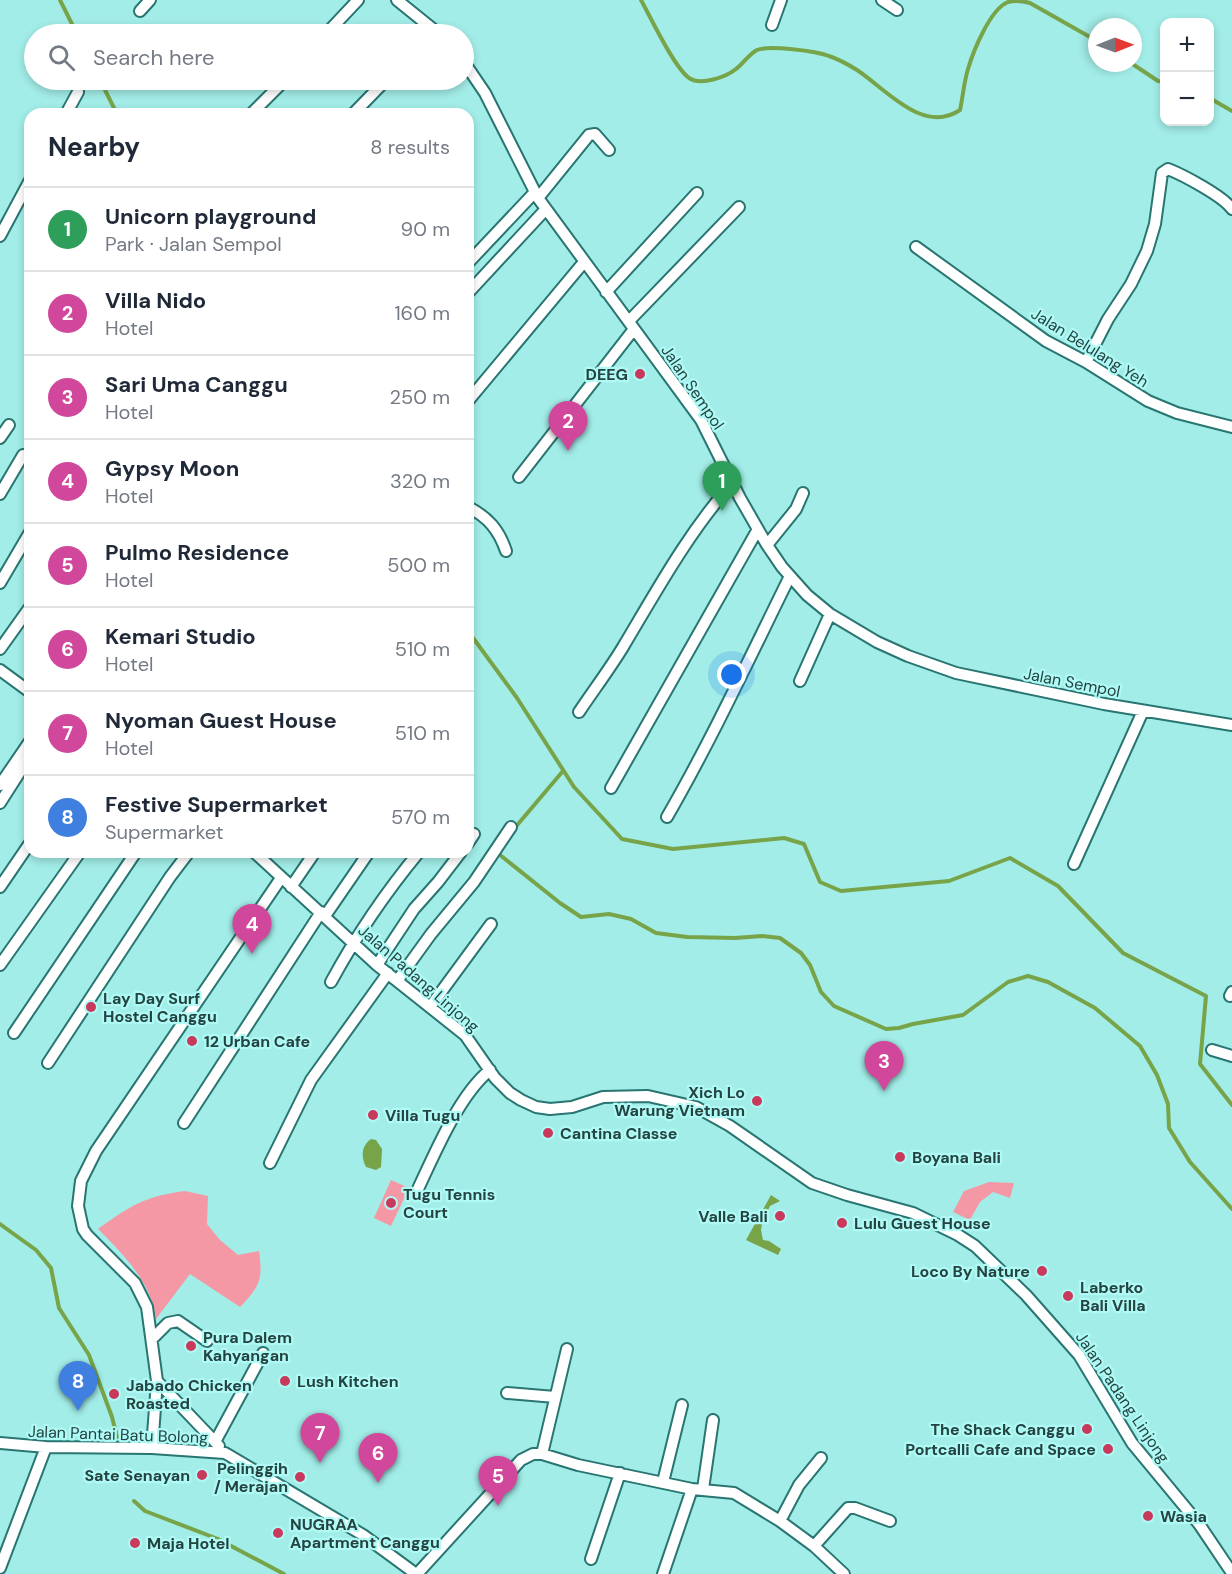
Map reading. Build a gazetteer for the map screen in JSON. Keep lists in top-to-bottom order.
{
  "streets": {
    "street": [
      "Jalan Belulang Yeh",
      "Jalan Sempol",
      "Jalan Padang Linjong",
      "Jalan Pantai Batu Bolong"
    ]
  },
  "places": [
    "DEEG",
    "Lay Day Surf Hostel Canggu",
    "12 Urban Cafe",
    "Xich Lo Warung Vietnam",
    "Villa Tugu",
    "Cantina Classe",
    "Boyana Bali",
    "Tugu Tennis Court",
    "Valle Bali",
    "Lulu Guest House",
    "Loco By Nature",
    "Laberko Bali Villa",
    "Pura Dalem Kahyangan",
    "Lush Kitchen",
    "Jabado Chicken Roasted",
    "The Shack Canggu",
    "Portcalli Cafe and Space",
    "Sate Senayan",
    "Pelinggih / Merajan",
    "Wasia",
    "NUGRAA Apartment Canggu",
    "Maja Hotel"
  ],
  "north": "right",
  "page": {
    "map_buttons": ["+", "−"],
    "search": "Search here",
    "heading": ["Nearby", "8 results"],
    "list": [
      {
        "mark": "1",
        "name": "Unicorn playground",
        "note": "Park · Jalan Sempol",
        "value": "90 m"
      },
      {
        "mark": "2",
        "name": "Villa Nido",
        "note": "Hotel",
        "value": "160 m"
      },
      {
        "mark": "3",
        "name": "Sari Uma Canggu",
        "note": "Hotel",
        "value": "250 m"
      },
      {
        "mark": "4",
        "name": "Gypsy Moon",
        "note": "Hotel",
        "value": "320 m"
      },
      {
        "mark": "5",
        "name": "Pulmo Residence",
        "note": "Hotel",
        "value": "500 m"
      },
      {
        "mark": "6",
        "name": "Kemari Studio",
        "note": "Hotel",
        "value": "510 m"
      },
      {
        "mark": "7",
        "name": "Nyoman Guest House",
        "note": "Hotel",
        "value": "510 m"
      },
      {
        "mark": "8",
        "name": "Festive Supermarket",
        "note": "Supermarket",
        "value": "570 m"
      }
    ],
    "pins": [
      "2",
      "1",
      "4",
      "3",
      "8",
      "7",
      "6",
      "5"
    ]
  }
}
